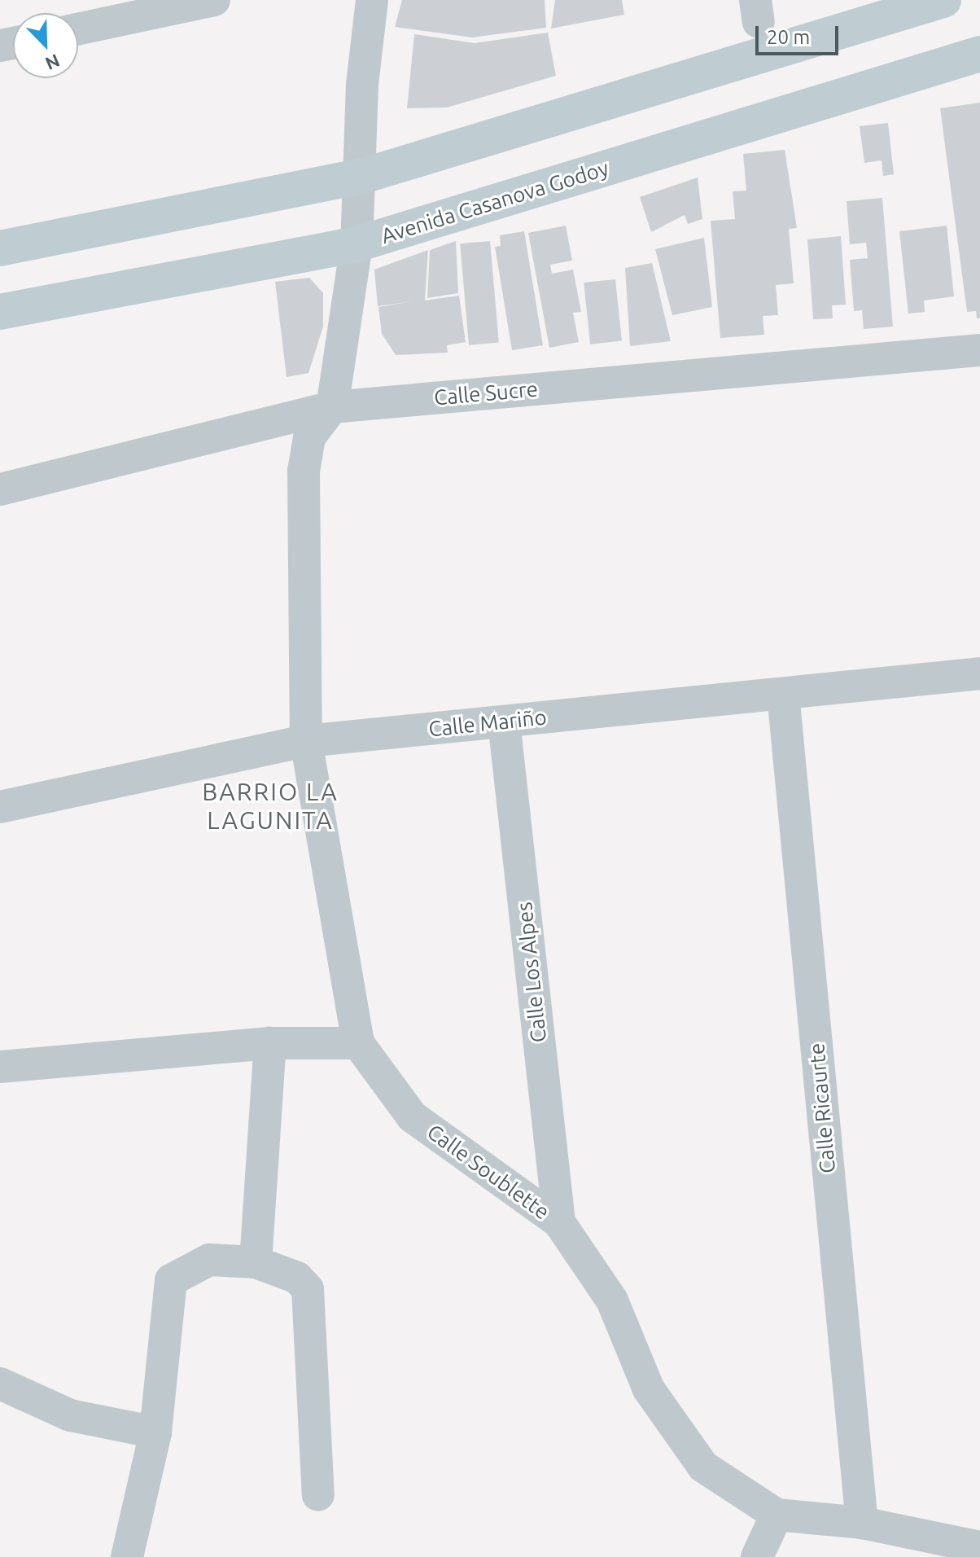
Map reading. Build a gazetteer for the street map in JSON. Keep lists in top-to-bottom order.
{
  "streets": {
    "street": [
      "Avenida Casanova Godoy",
      "Calle Sucre",
      "Calle Mariño",
      "Calle Los Alpes",
      "Calle Ricaurte",
      "Calle Soublette"
    ]
  },
  "crossings": [
    ["Calle Mariño", "Calle Los Alpes"],
    ["Calle Mariño", "Calle Ricaurte"],
    ["Calle Los Alpes", "Calle Soublette"],
    ["Calle Ricaurte", "Calle Soublette"]
  ],
  "districts": ["BARRIO LA LAGUNITA"],
  "scale_bar": "20 m",
  "north": "bottom right"
}
